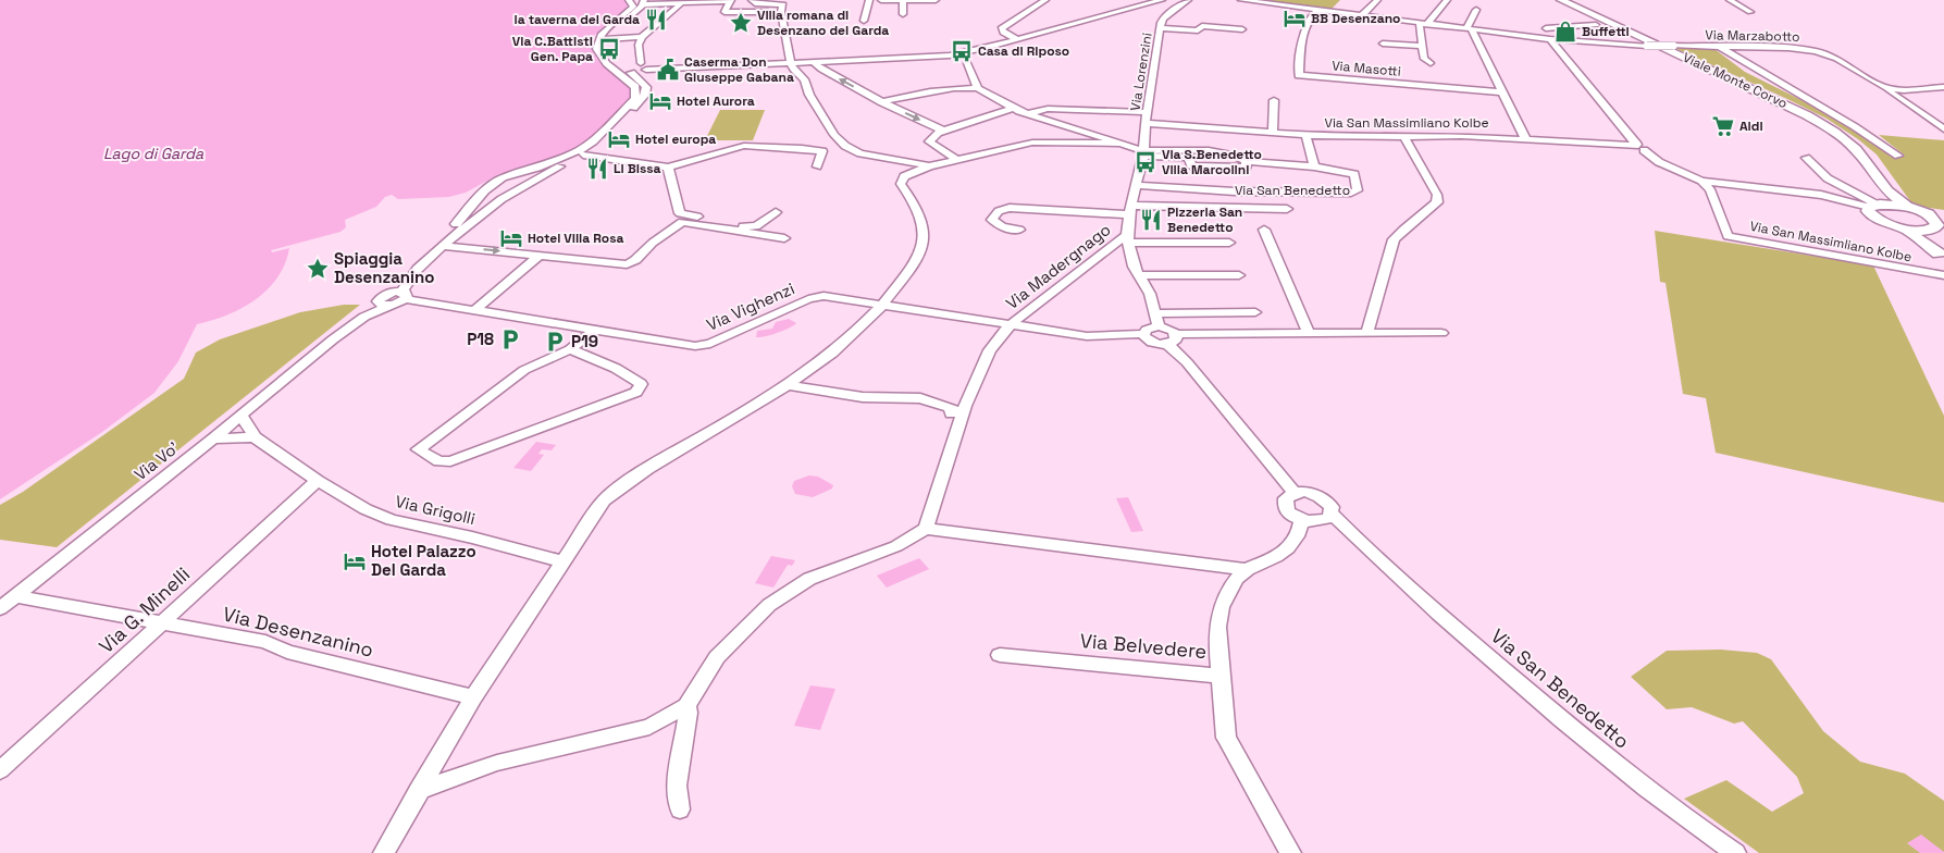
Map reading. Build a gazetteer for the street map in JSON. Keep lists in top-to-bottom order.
{
  "streets": {
    "main road": ["Viale Monte Corvo"],
    "street": [
      "Via Marzabotto",
      "Via Masotti",
      "Via Lorenzini",
      "Via San Massimliano Kolbe",
      "Via San Benedetto",
      "Via Madergnago",
      "Via Vighenzi",
      "Via Vo'",
      "Via Grigolli",
      "Via G. Minelli",
      "Via Desenzanino",
      "Via Belvedere"
    ]
  },
  "crossings": [
    ["Via Marzabotto", "Via Masotti"],
    ["Via Lorenzini", "Via San Massimliano Kolbe"],
    ["Via San Massimliano Kolbe", "Via San Benedetto"],
    ["Via Madergnago", "Via Vighenzi"],
    ["Via Vo'", "Via Desenzanino"],
    ["Via Grigolli", "Via G. Minelli"],
    ["Via G. Minelli", "Via Desenzanino"]
  ],
  "water": ["Lago di Garda"],
  "places": {
    "hotel": [
      "BB Desenzano",
      "Hotel Aurora",
      "Hotel europa",
      "Hotel Villa Rosa",
      "Hotel Palazzo Del Garda"
    ],
    "restaurant": ["la taverna del Garda", "Li Bissa", "Pizzeria San Benedetto"],
    "place": ["Villa romana di Desenzano del Garda", "Spiaggia Desenzanino"],
    "shop": ["Buffetti"],
    "bus stop": ["Via C.Battisti Gen. Papa", "Casa di Riposo", "Via S.Benedetto Villa Marcolini"],
    "public building": ["Caserma Don Giuseppe Gabana"],
    "supermarket": ["Aldi"],
    "parking": ["P18", "P19"]
  }
}
